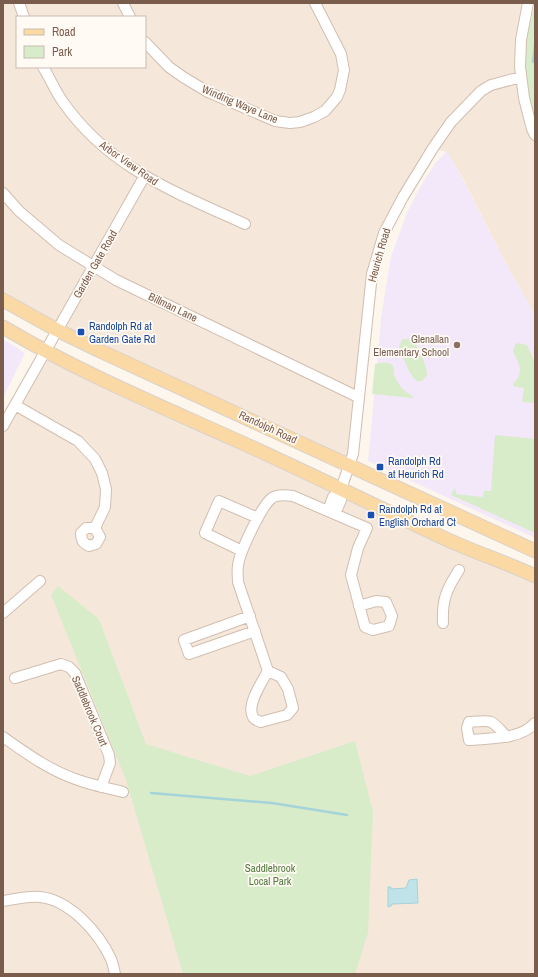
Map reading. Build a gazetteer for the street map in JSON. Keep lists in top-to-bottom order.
{
  "streets": {
    "main road": ["Randolph Road"],
    "street": [
      "Winding Waye Lane",
      "Arbor View Road",
      "Heurich Road",
      "Garden Gate Road",
      "Billman Lane",
      "Saddlebrook Court"
    ]
  },
  "crossings": [
    ["Arbor View Road", "Garden Gate Road"],
    ["Heurich Road", "Billman Lane"],
    ["Heurich Road", "Randolph Road"],
    ["Garden Gate Road", "Billman Lane"],
    ["Garden Gate Road", "Randolph Road"]
  ],
  "parks": ["Saddlebrook Local Park"],
  "places": {
    "transit": ["Randolph Rd at Garden Gate Rd", "Randolph Rd at Heurich Rd", "Randolph Rd at English Orchard Ct"],
    "other": ["Glenallan Elementary School"]
  },
  "legend": ["Road", "Park"]
}
